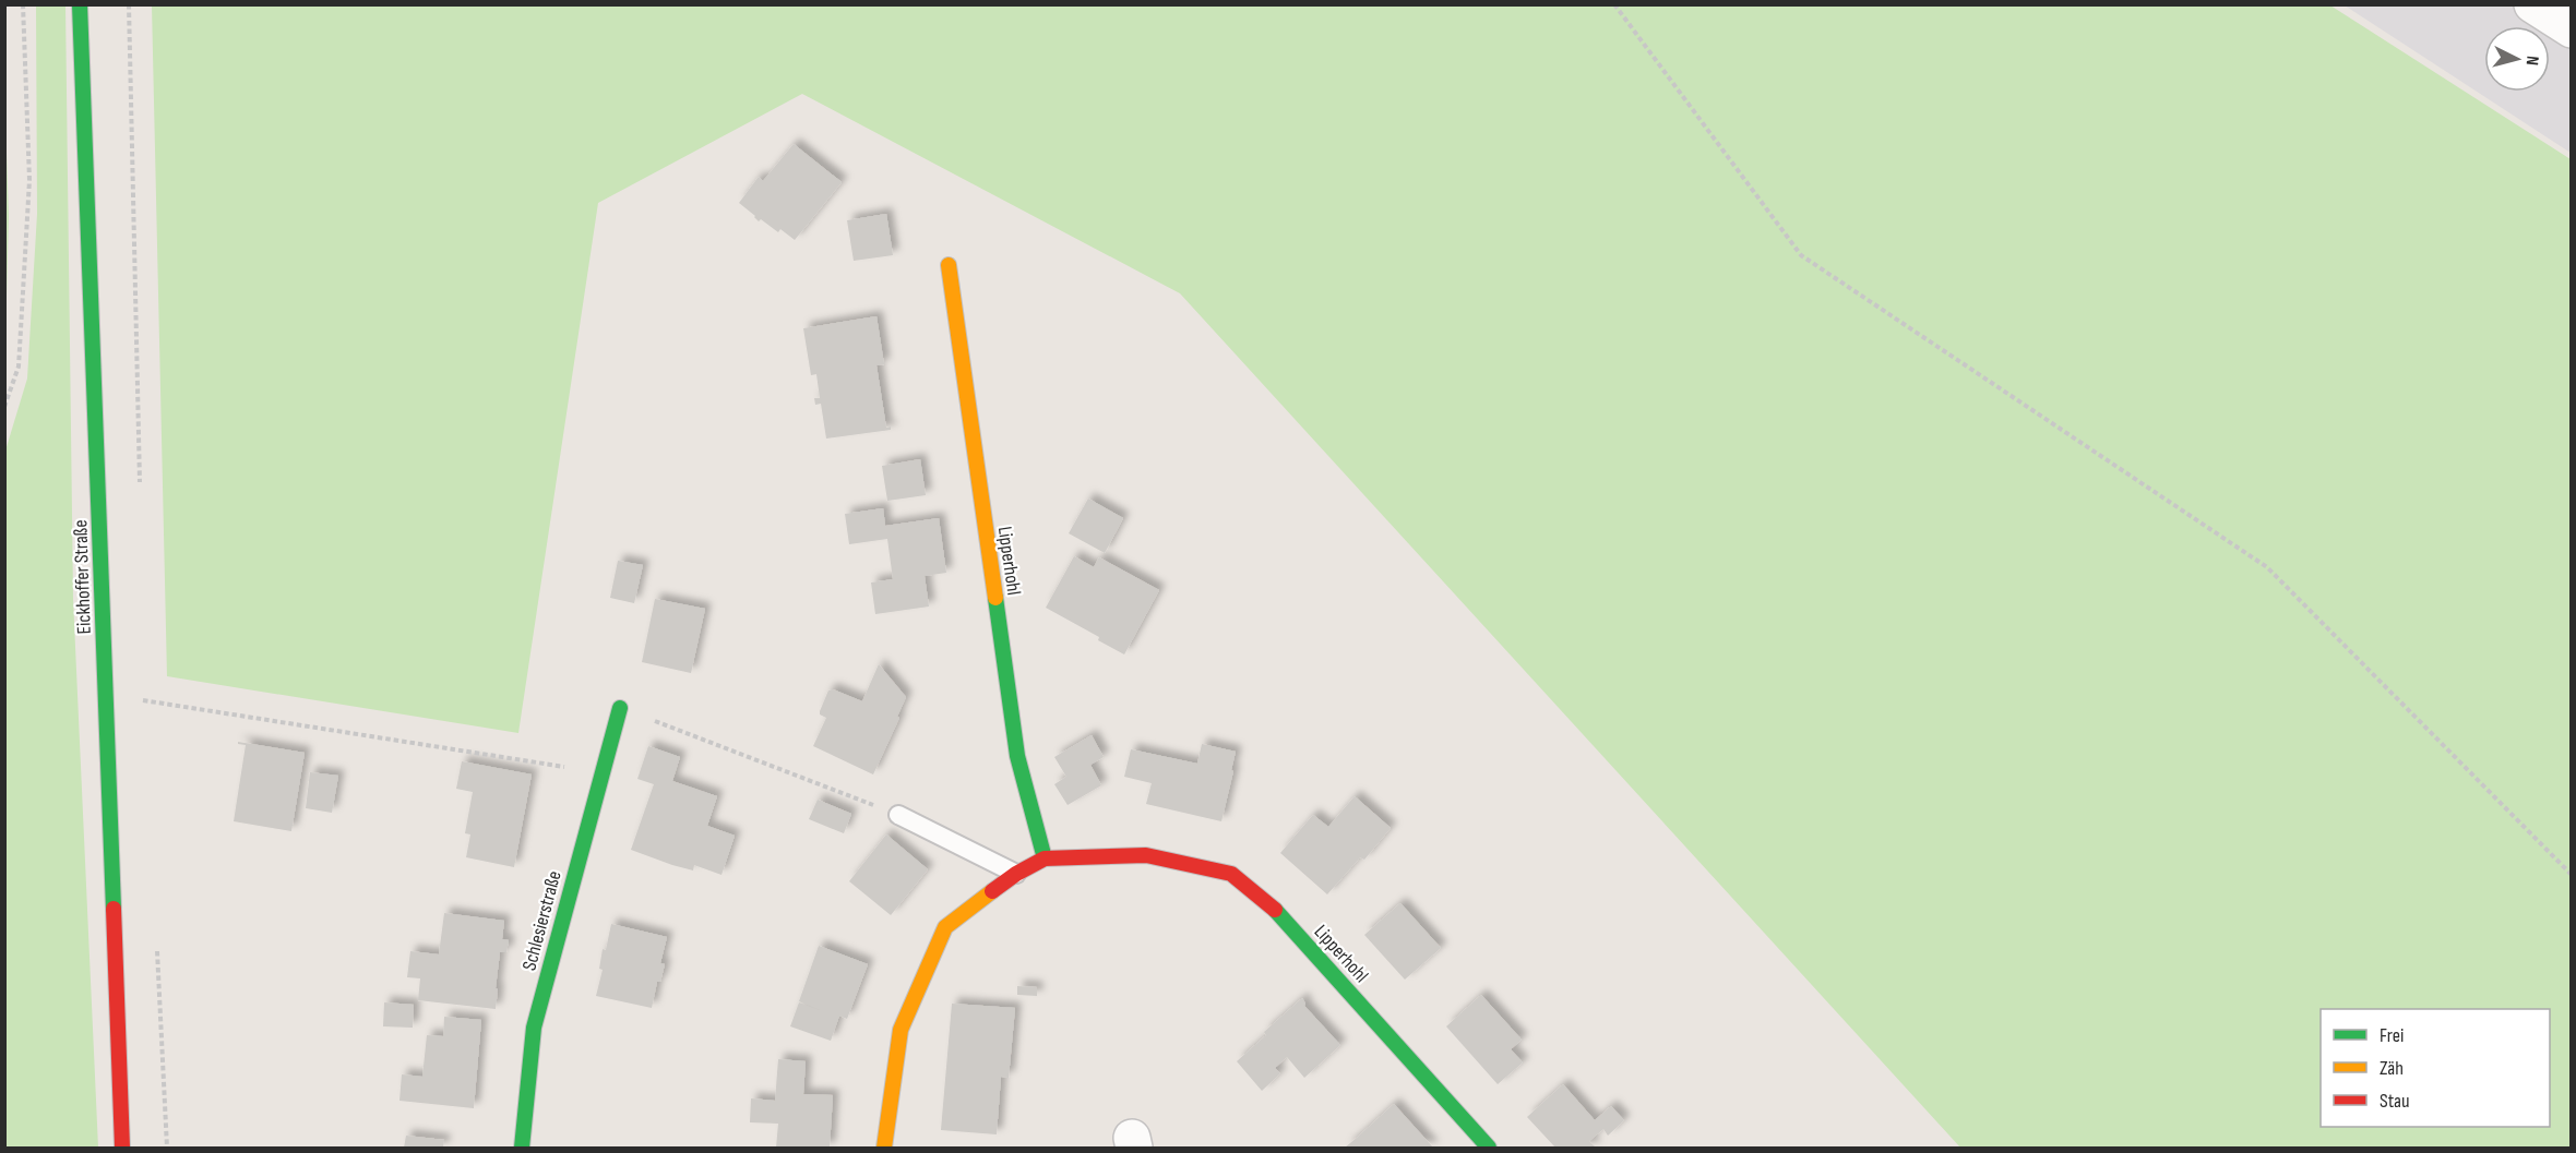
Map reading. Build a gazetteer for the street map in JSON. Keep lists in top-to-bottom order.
{
  "streets": {
    "street": ["Lipperhohl", "Eickhoffer Straße", "Schlesierstraße"]
  },
  "legend": ["Frei", "Zäh", "Stau"],
  "north": "right"
}
